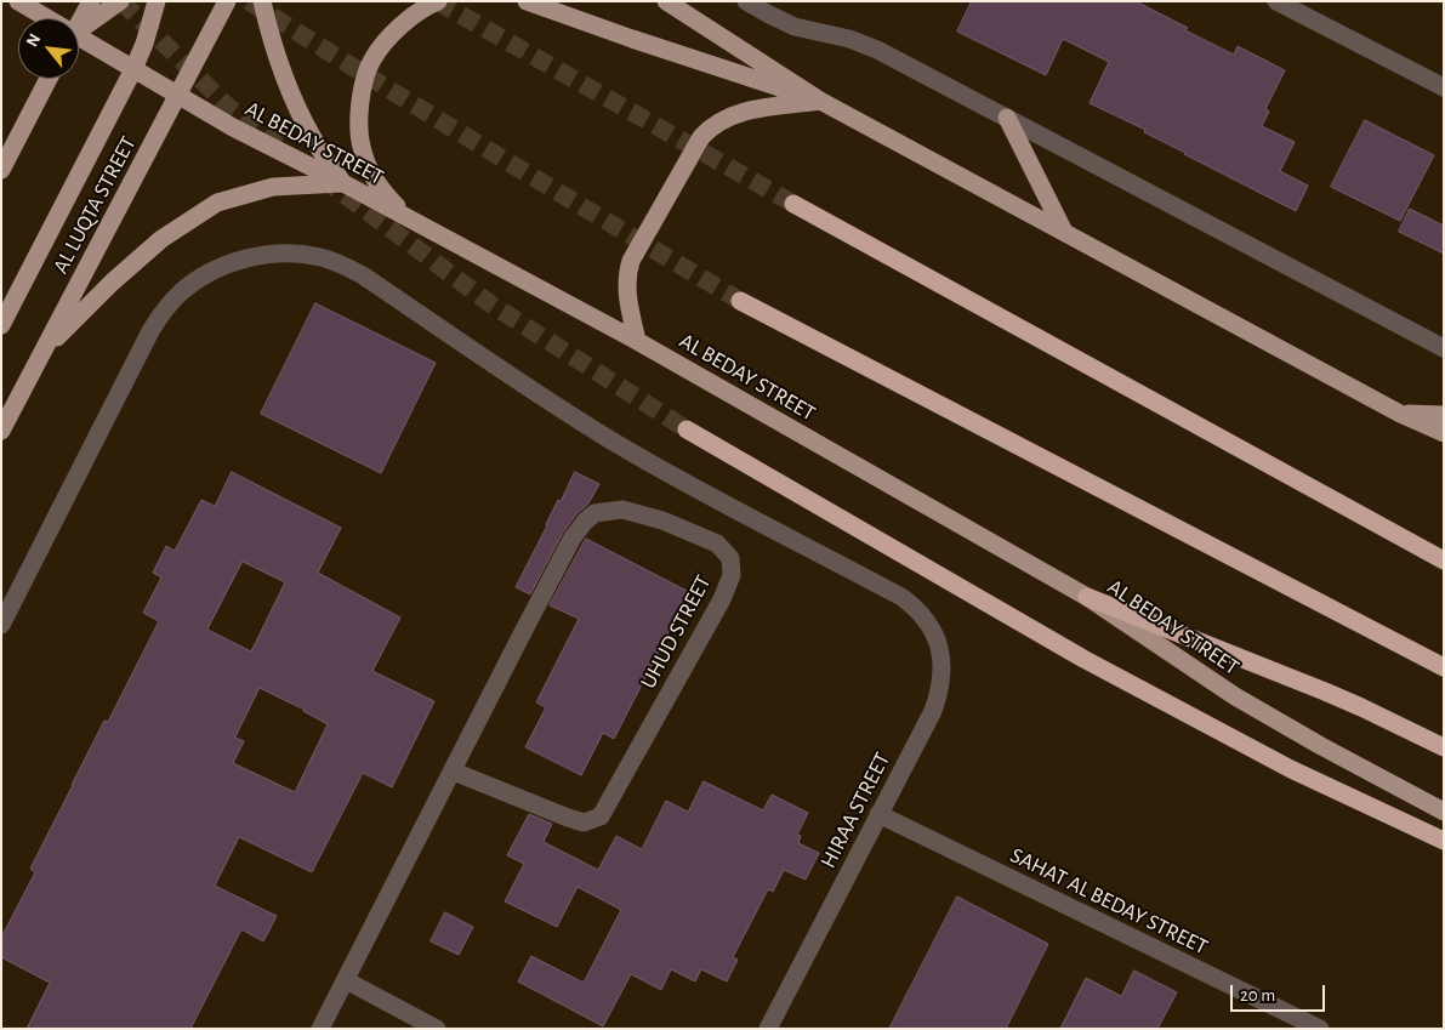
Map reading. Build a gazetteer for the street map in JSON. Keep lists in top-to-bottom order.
{
  "streets": {
    "main road": ["AL BEDAY STREET", "AL LUQTA STREET"],
    "street": ["UHUD STREET", "HIRAA STREET", "SAHAT AL BEDAY STREET"]
  },
  "crossings": [
    ["AL BEDAY STREET", "AL LUQTA STREET"],
    ["HIRAA STREET", "SAHAT AL BEDAY STREET"]
  ],
  "scale_bar": "20 m",
  "north": "top left"
}
